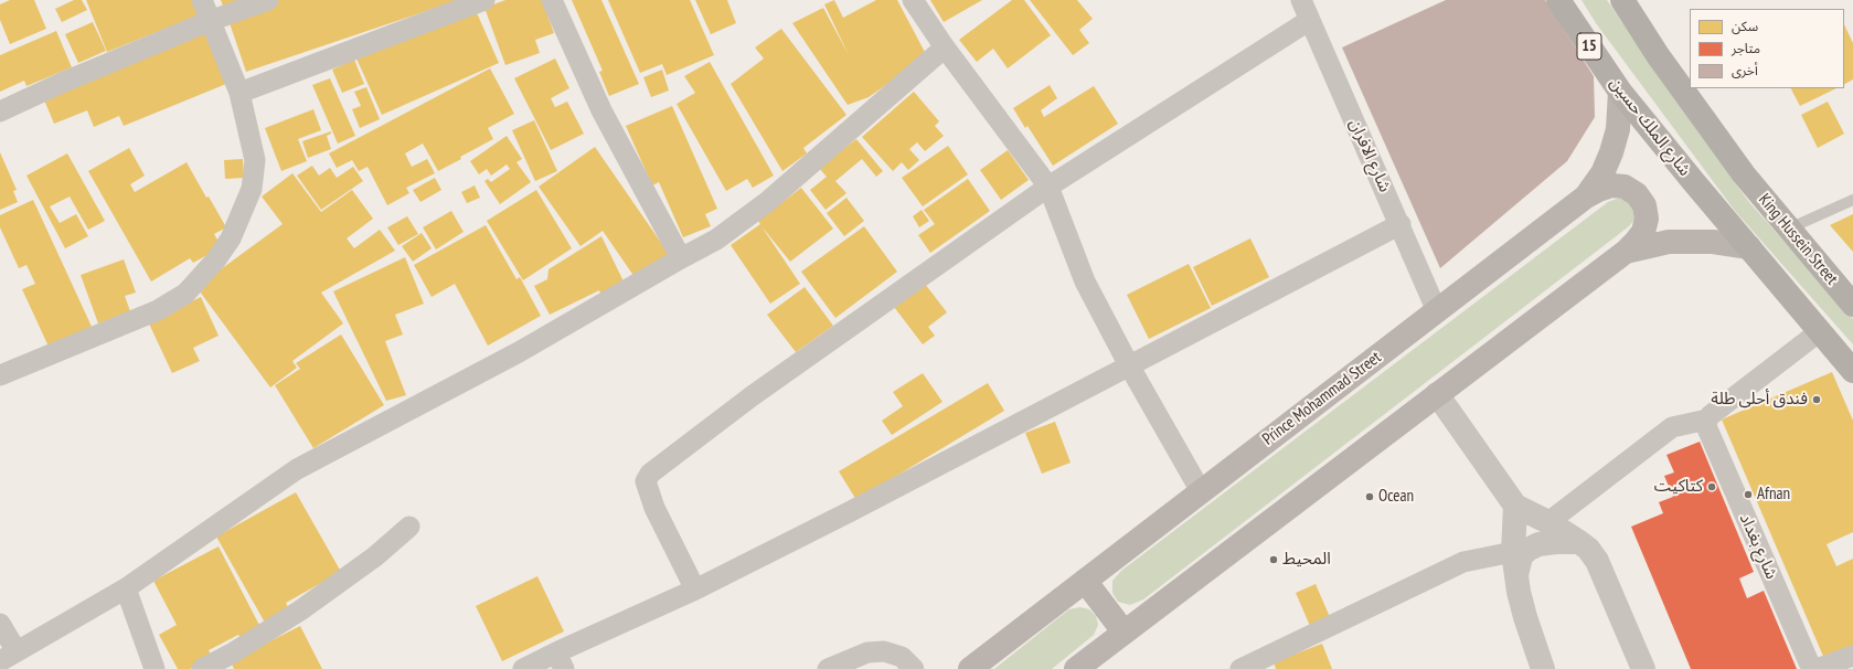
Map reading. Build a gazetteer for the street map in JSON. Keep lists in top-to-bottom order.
{
  "streets": {
    "highway": ["15", "شارع الملك حسين", "King Hussein Street"],
    "main road": ["Prince Mohammad Street"],
    "street": ["شارع الافران", "شارع بغداد"]
  },
  "crossings": [
    ["شارع الملك حسين", "Prince Mohammad Street"],
    ["شارع الافران", "Prince Mohammad Street"]
  ],
  "places": [
    "فندق أحلى طلة",
    "كتاكيت",
    "Afnan",
    "Ocean",
    "المحيط"
  ],
  "legend": ["سكن", "متاجر", "أخرى"]
}
